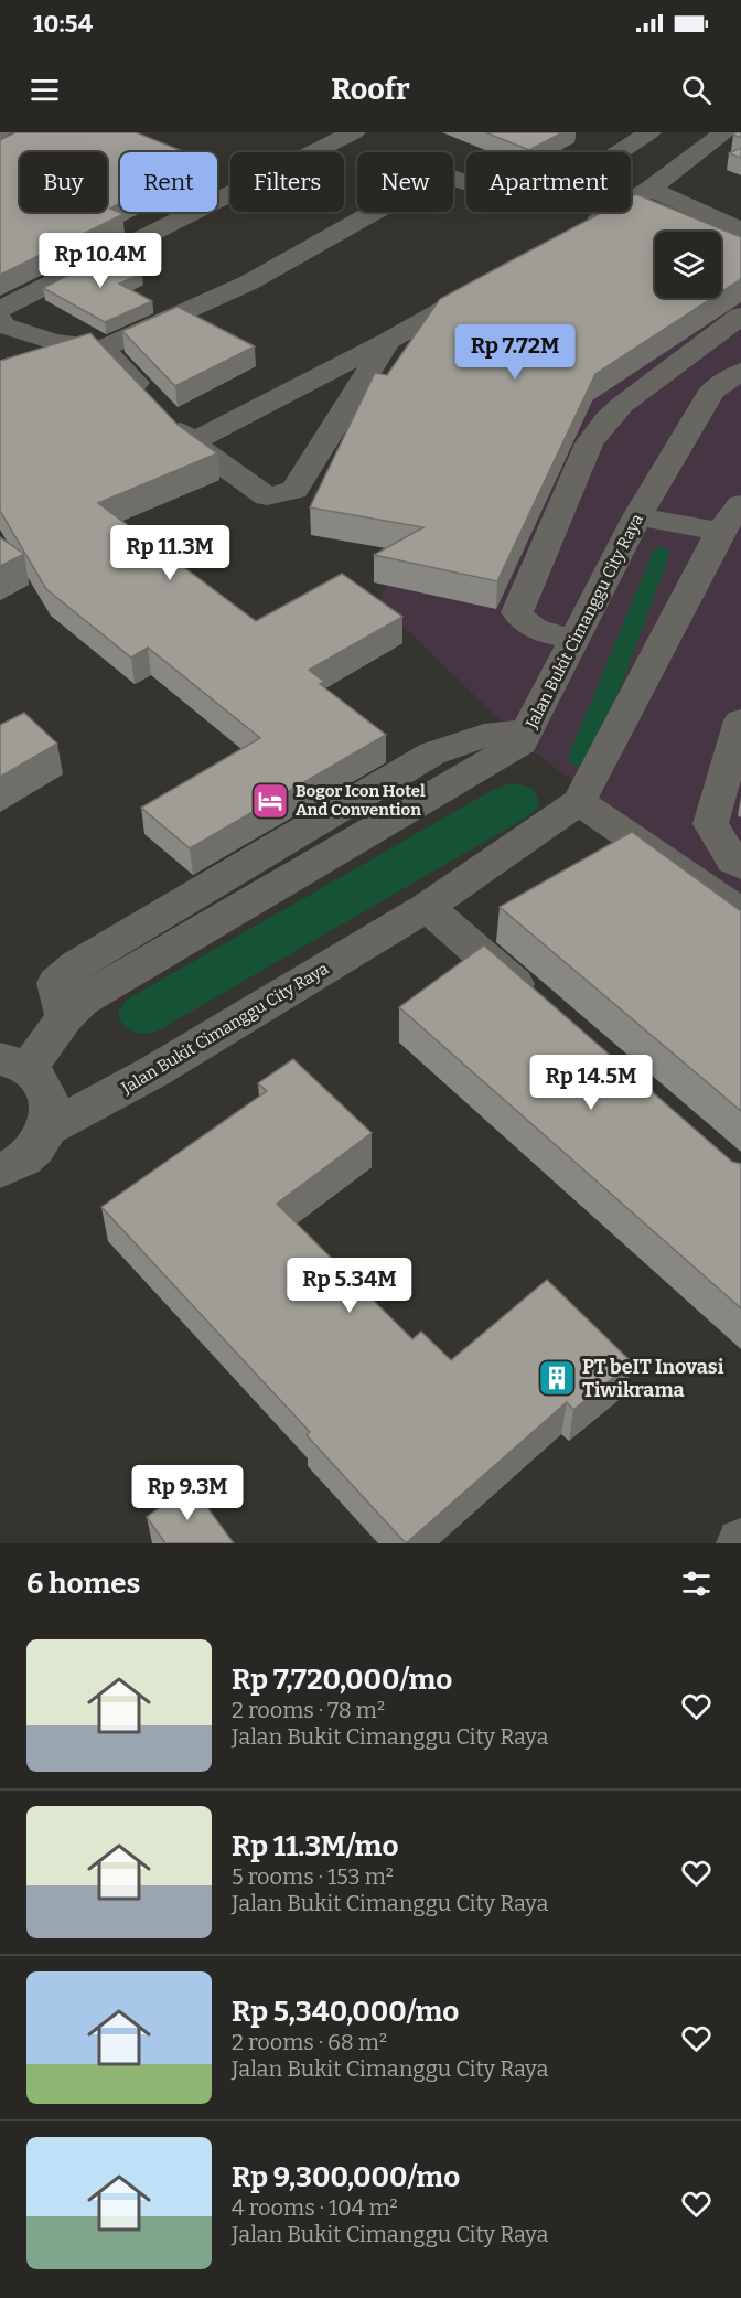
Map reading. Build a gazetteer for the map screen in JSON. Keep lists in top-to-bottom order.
{
  "streets": {
    "street": ["Jalan Bukit Cimanggu City Raya"]
  },
  "places": {
    "hotel": ["Bogor Icon Hotel And Convention"],
    "building": ["PT beIT Inovasi Tiwikrama"]
  },
  "page": {
    "status": "10:54",
    "header": "Roofr",
    "chip": [
      "Buy",
      "Rent",
      "Filters",
      "New",
      "Apartment"
    ],
    "price": [
      "Rp 10.4M",
      "Rp 7.72M",
      "Rp 11.3M",
      "Rp 14.5M",
      "Rp 5.34M",
      "Rp 9.3M"
    ],
    "heading": "6 homes",
    "list": [
      {
        "name": "Rp 7,720,000/mo",
        "note": "2 rooms · 78 m² · Jalan Bukit Cimanggu City Raya"
      },
      {
        "name": "Rp 11.3M/mo",
        "note": "5 rooms · 153 m² · Jalan Bukit Cimanggu City Raya"
      },
      {
        "name": "Rp 5,340,000/mo",
        "note": "2 rooms · 68 m² · Jalan Bukit Cimanggu City Raya"
      },
      {
        "name": "Rp 9,300,000/mo",
        "note": "4 rooms · 104 m² · Jalan Bukit Cimanggu City Raya"
      }
    ]
  }
}
